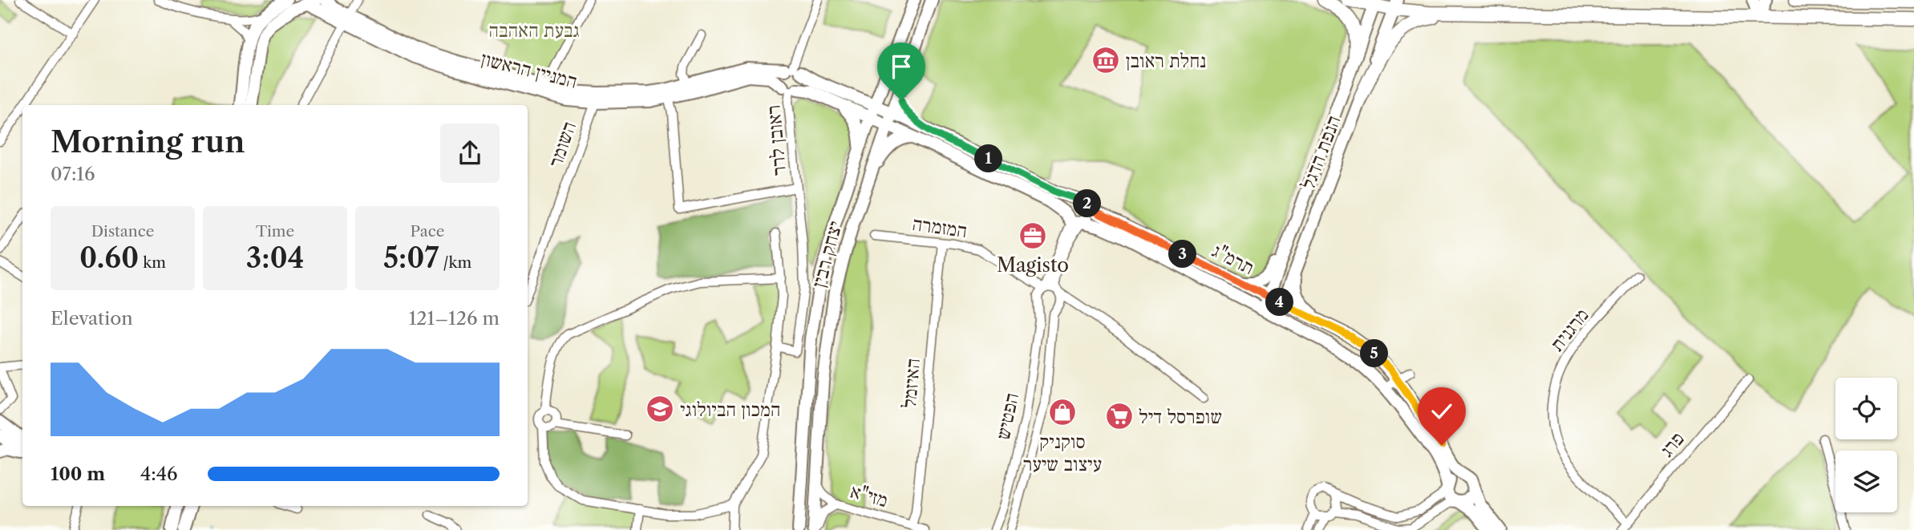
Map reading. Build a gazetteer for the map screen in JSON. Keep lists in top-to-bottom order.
{
  "streets": {
    "main road": [
      "המניין הראשון",
      "הנפת הדגל",
      "יצחק רבין",
      "תרמ\"ג"
    ],
    "street": [
      "ראובן לרר",
      "השומר",
      "המזמרה",
      "מרגנית",
      "האיזמל",
      "הפטיש",
      "פרג",
      "מזי\"א"
    ]
  },
  "crossings": [
    ["המניין הראשון", "ראובן לרר"],
    ["המניין הראשון", "השומר"],
    ["המניין הראשון", "יצחק רבין"],
    ["המניין הראשון", "תרמ\"ג"],
    ["הנפת הדגל", "תרמ\"ג"],
    ["המזמרה", "האיזמל"],
    ["המזמרה", "הפטיש"],
    ["יצחק רבין", "תרמ\"ג"],
    ["יצחק רבין", "מזי\"א"],
    ["מרגנית", "פרג"],
    ["האיזמל", "מזי\"א"]
  ],
  "parks": ["גבעת האהבה"],
  "places": {
    "museum": ["נחלת ראובן"],
    "office": ["Magisto"],
    "school or university": ["המכון הביולוגי"],
    "shop": ["סוקניק עיצוב שיער"],
    "supermarket": ["שופרסל דיל"]
  },
  "page": {
    "heading": ["Morning run", "07:16"],
    "pins": [
      "1",
      "2",
      "3",
      "4",
      "5"
    ],
    "stats": [
      ["Distance", "0.60 km"],
      ["Time", "3:04"],
      ["Pace", "5:07 /km"]
    ],
    "chart": ["Elevation", "121–126 m"],
    "list": [
      {
        "name": "100 m",
        "note": "4:46"
      }
    ]
  }
}
